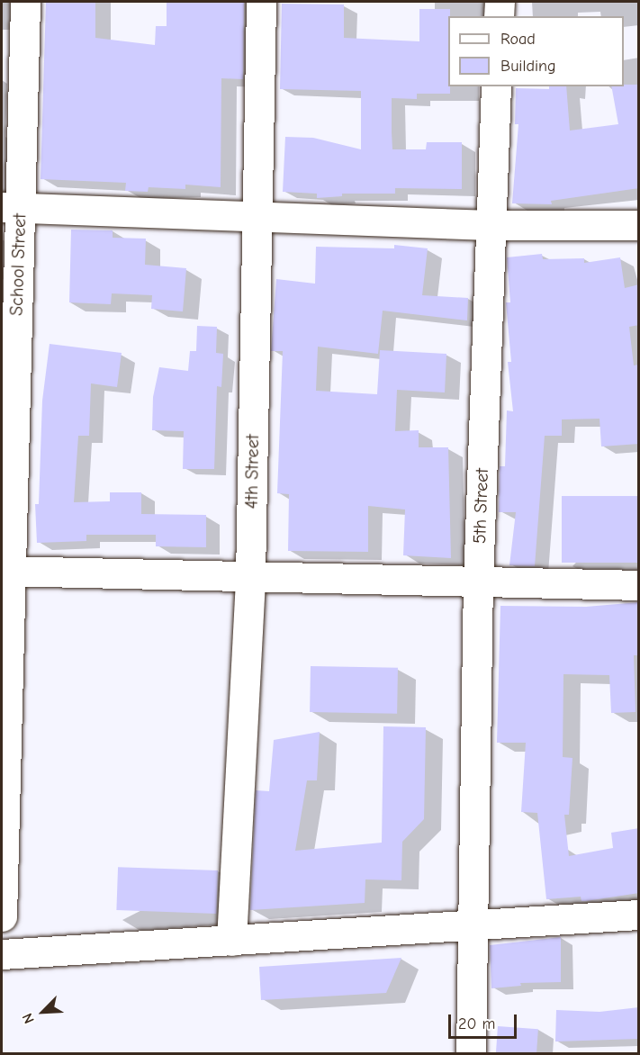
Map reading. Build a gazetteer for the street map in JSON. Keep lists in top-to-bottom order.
{
  "streets": {
    "street": ["School Street", "4th Street", "5th Street"]
  },
  "legend": ["Road", "Building"],
  "scale_bar": "20 m",
  "north": "bottom left"
}
